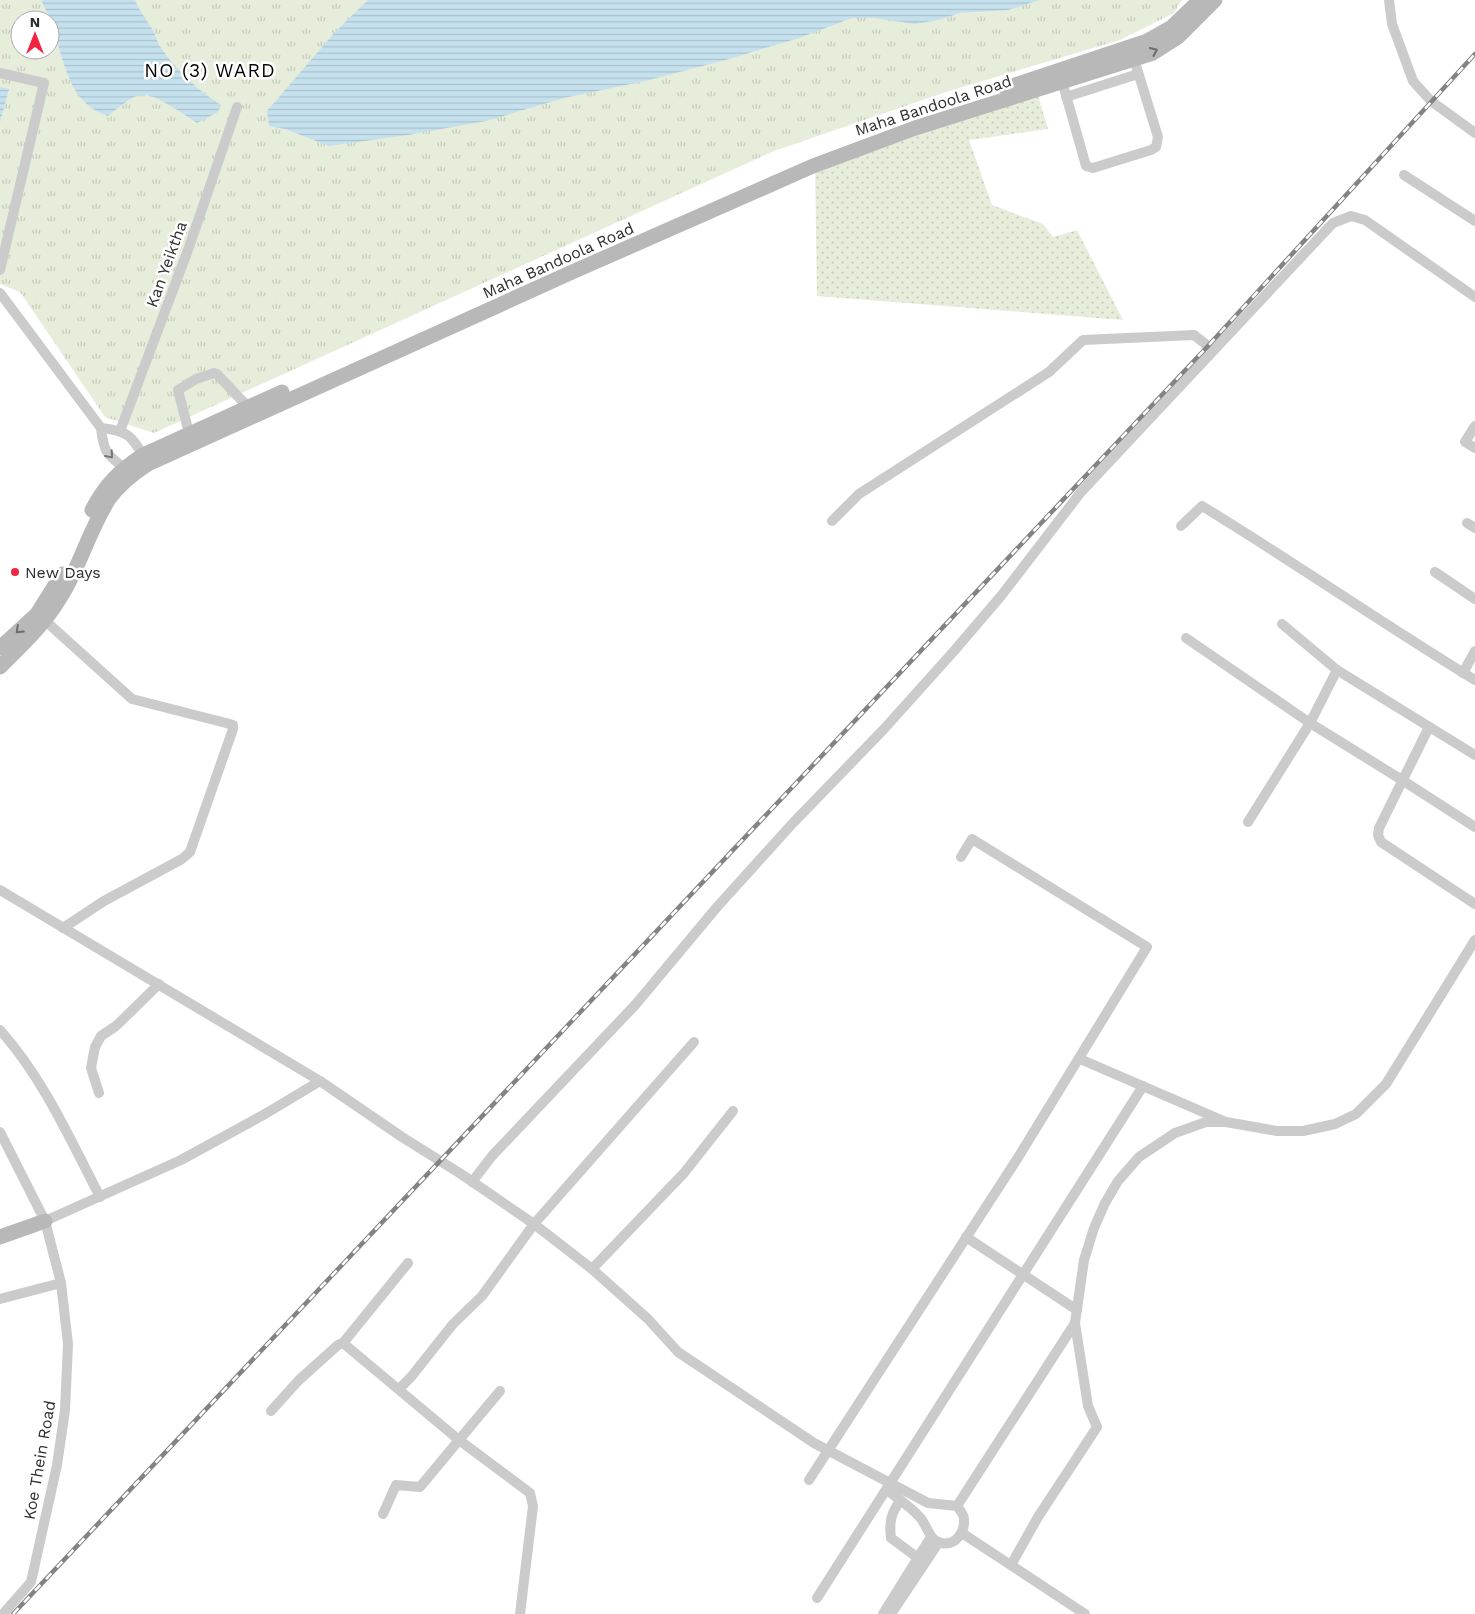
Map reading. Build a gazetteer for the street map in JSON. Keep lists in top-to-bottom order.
{
  "streets": {
    "main road": ["Maha Bandoola Road"],
    "street": ["Kan Yeiktha", "Koe Thein Road"]
  },
  "districts": ["NO (3) WARD"],
  "places": ["New Days"],
  "north": "top"
}
